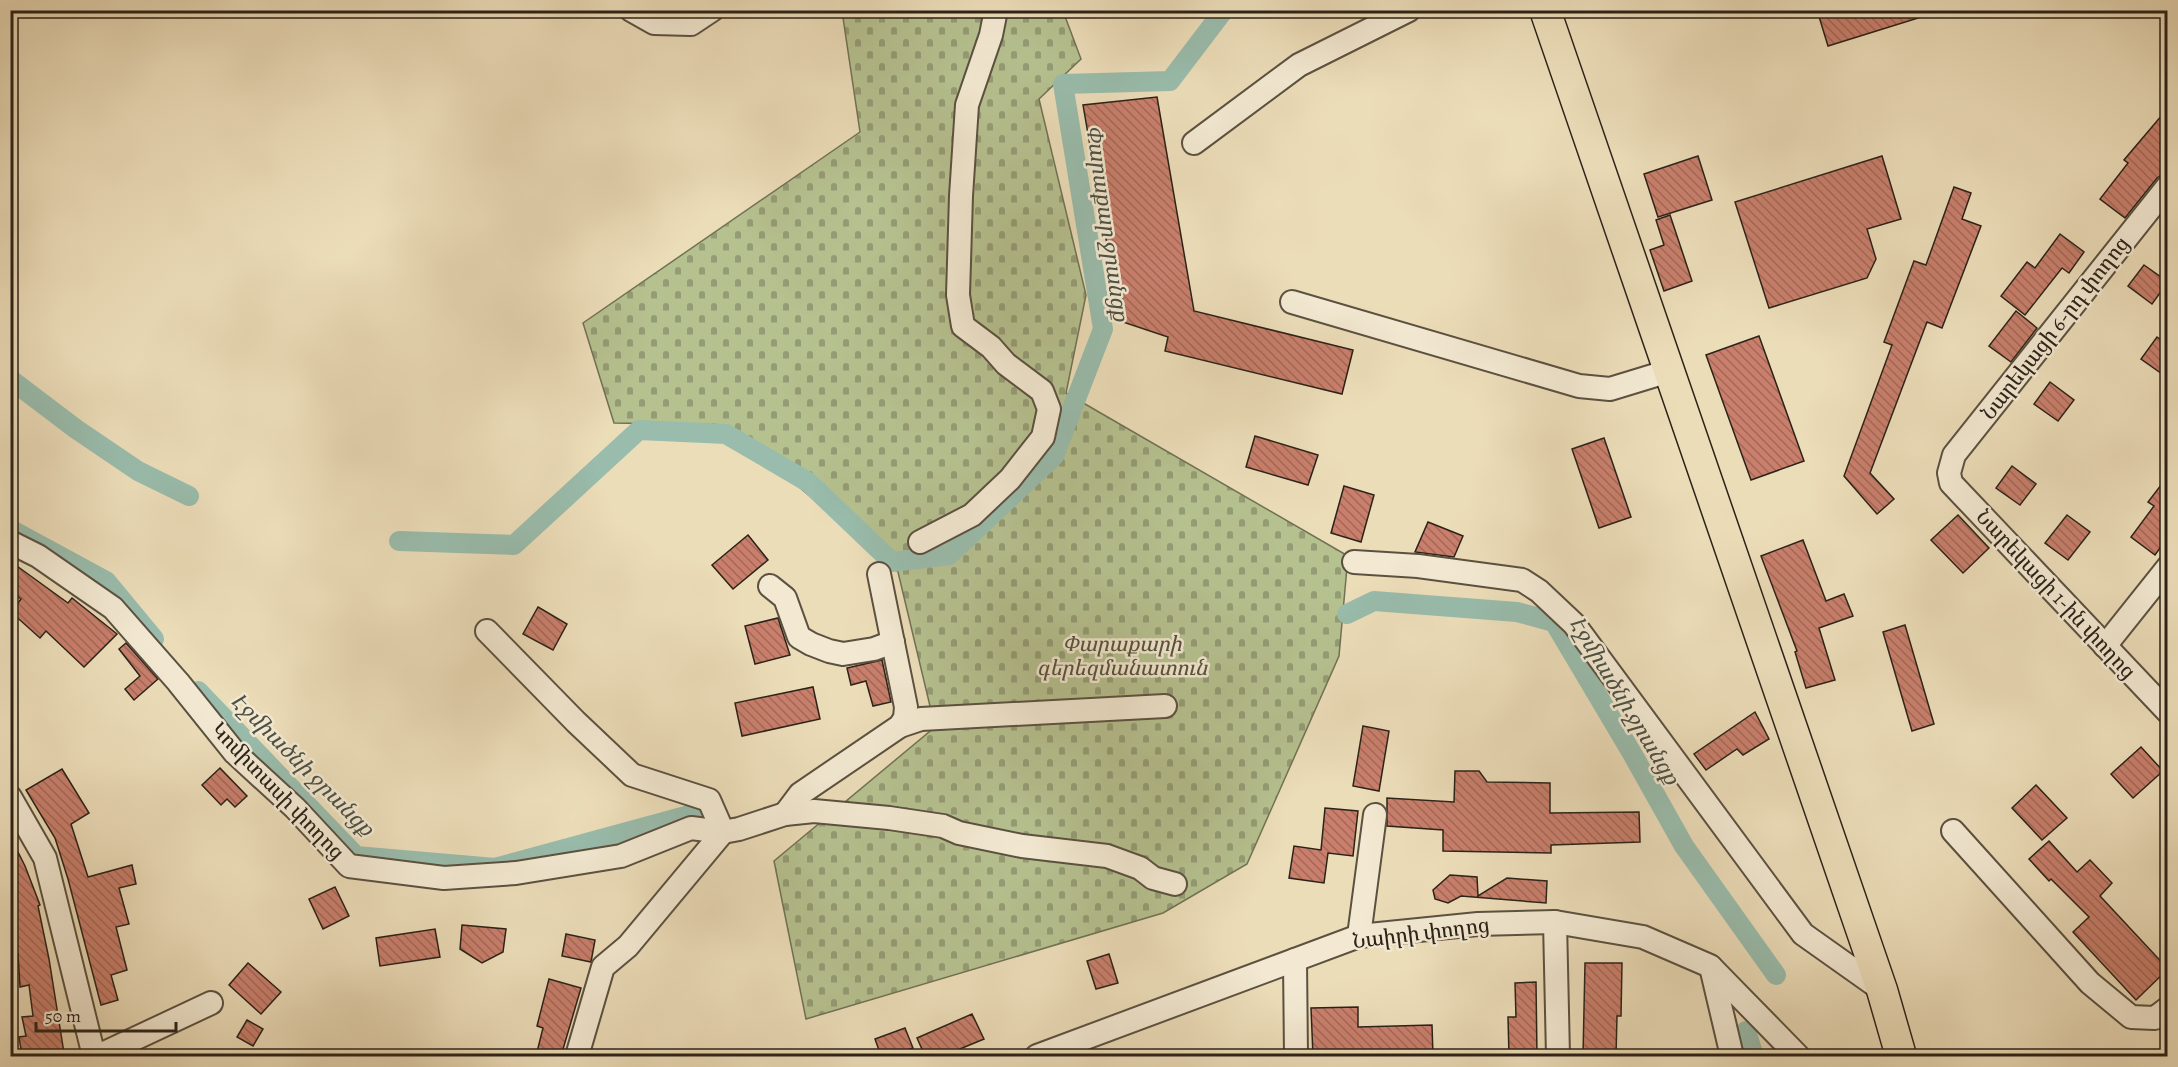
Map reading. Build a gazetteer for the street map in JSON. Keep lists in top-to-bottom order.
{
  "streets": {
    "street": [
      "Նարեկացի 6-րդ փողոց",
      "Նարեկացի 1-ին փողոց",
      "Կոմիտասի փողոց",
      "Նաիրի փողոց"
    ]
  },
  "crossings": [
    ["Նարեկացի 6-րդ փողոց", "Նարեկացի 1-ին փողոց"]
  ],
  "water": ["Փարաքար ջրանցք", "Էջմիածնի ջրանցք"],
  "parks": ["Փարաքարի գերեզմանատուն"],
  "scale_bar": "50 m"
}
